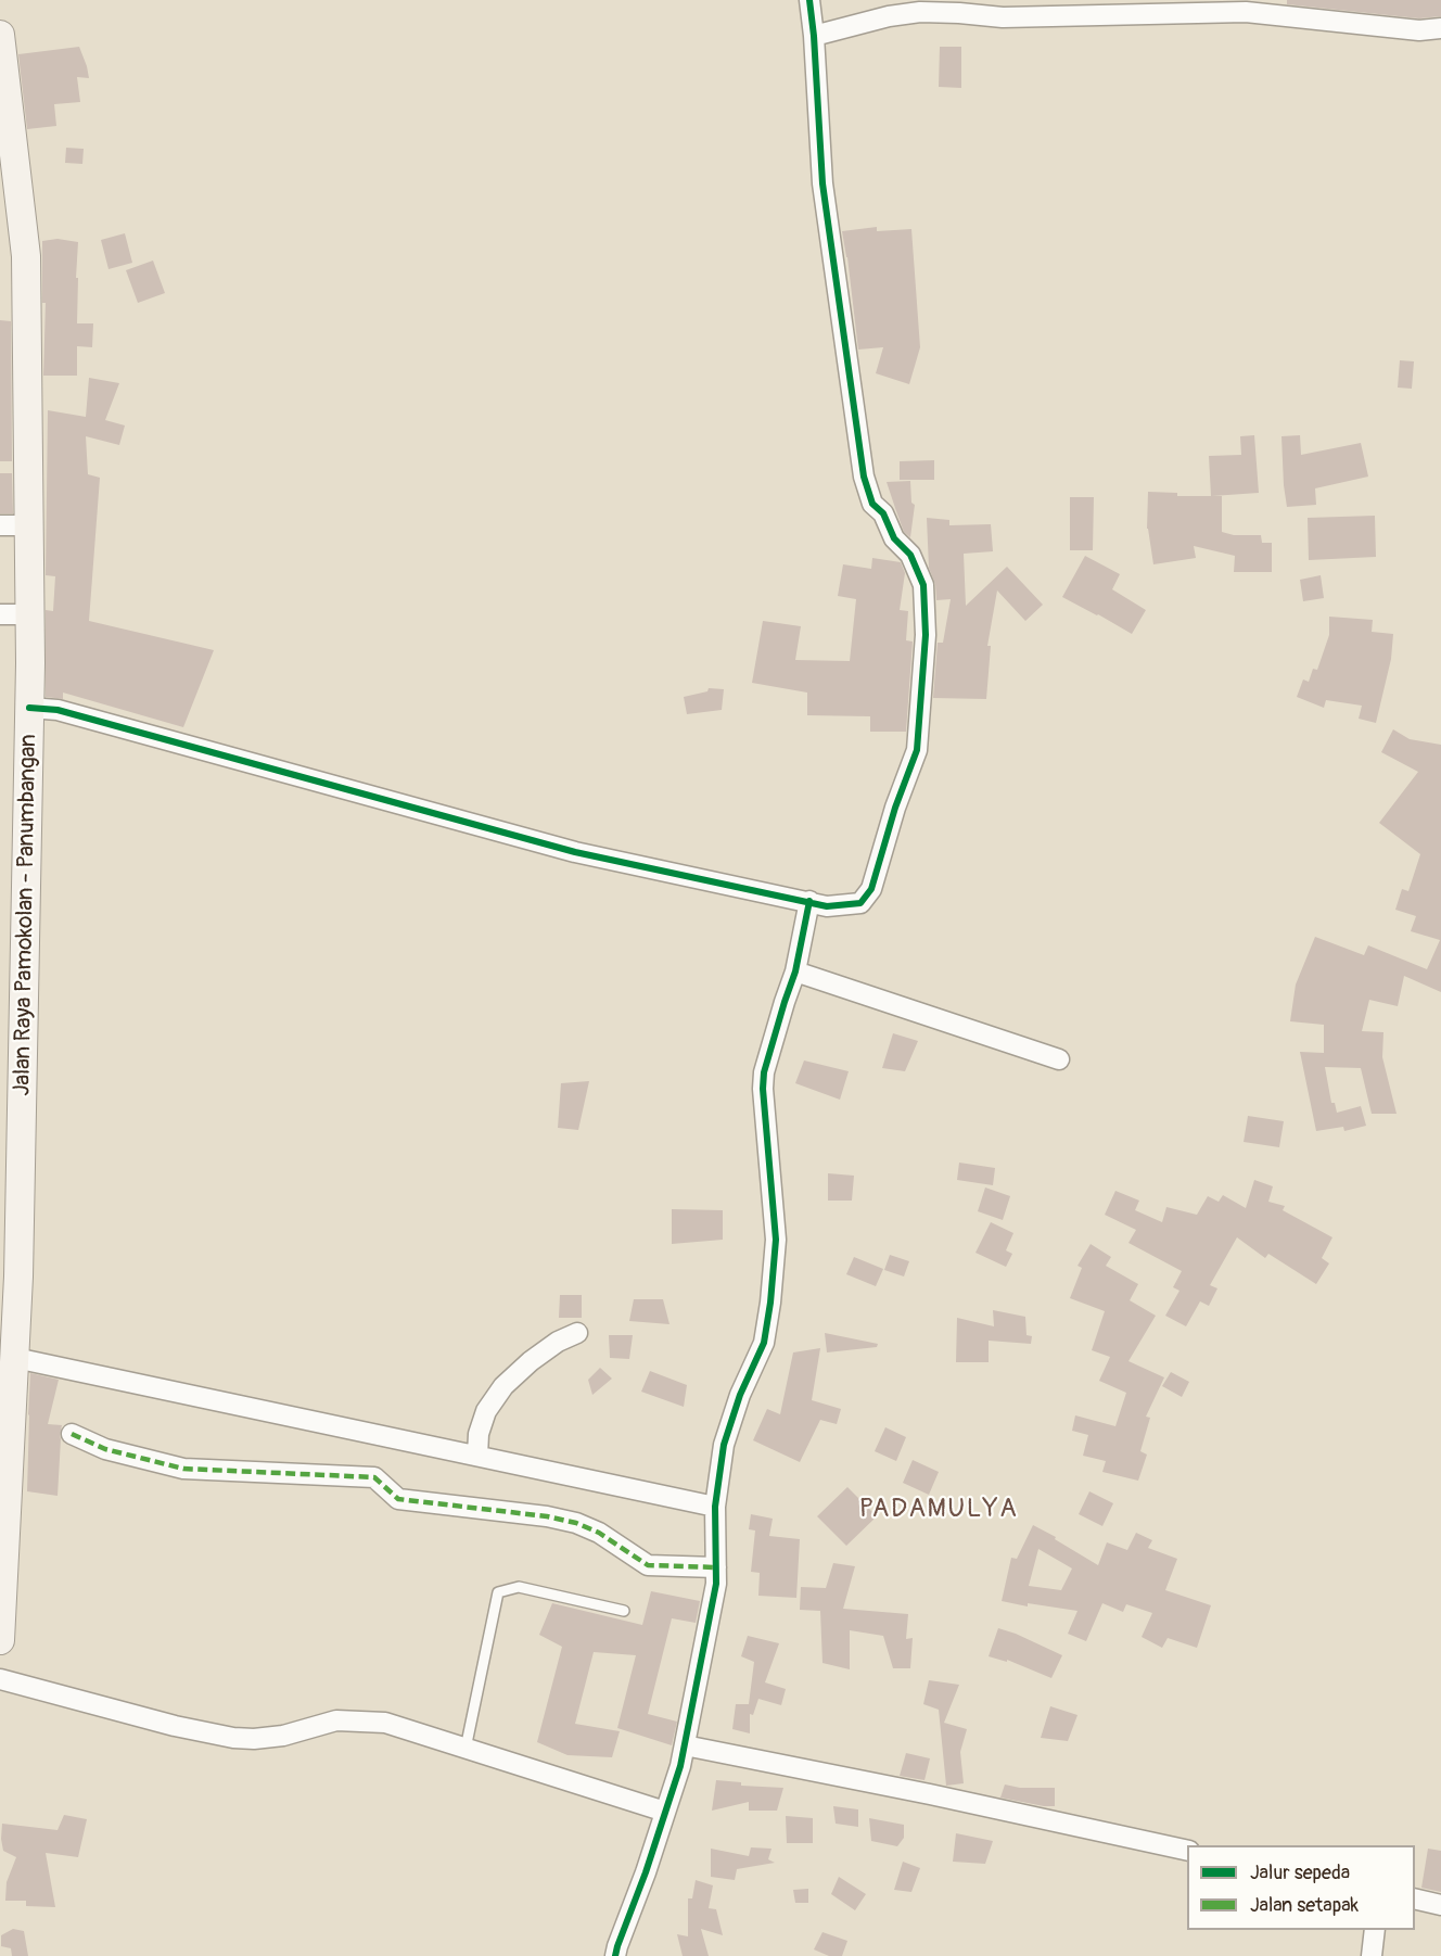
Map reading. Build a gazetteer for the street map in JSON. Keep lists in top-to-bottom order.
{
  "streets": {
    "main road": ["Jalan Raya Pamokolan - Panumbangan"]
  },
  "districts": ["PADAMULYA"],
  "legend": ["Jalur sepeda", "Jalan setapak"]
}
